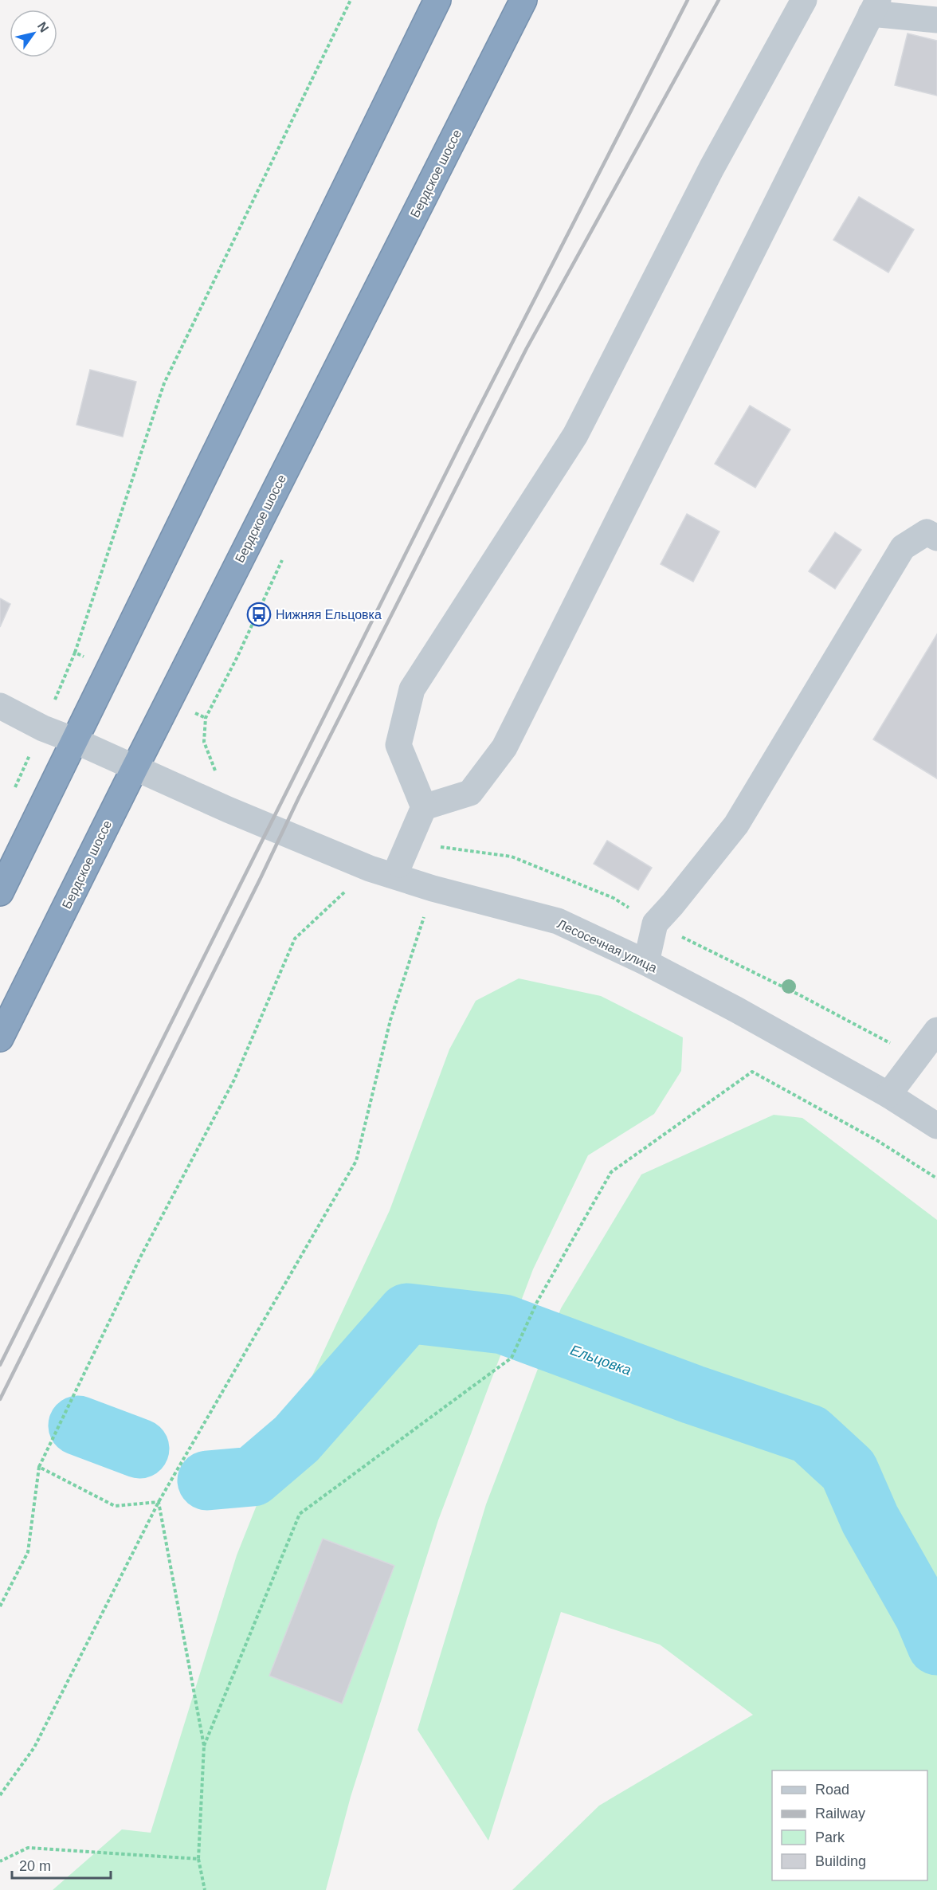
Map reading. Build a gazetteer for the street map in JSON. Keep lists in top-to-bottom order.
{
  "streets": {
    "highway": ["Бердское шоссе"],
    "street": ["Лесосечная улица"]
  },
  "crossings": [
    ["Бердское шоссе", "Лесосечная улица"]
  ],
  "water": ["Ельцовка"],
  "places": {
    "bus stop": ["Нижняя Ельцовка"]
  },
  "legend": [
    "Road",
    "Railway",
    "Park",
    "Building"
  ],
  "scale_bar": "20 m",
  "north": "top right"
}
